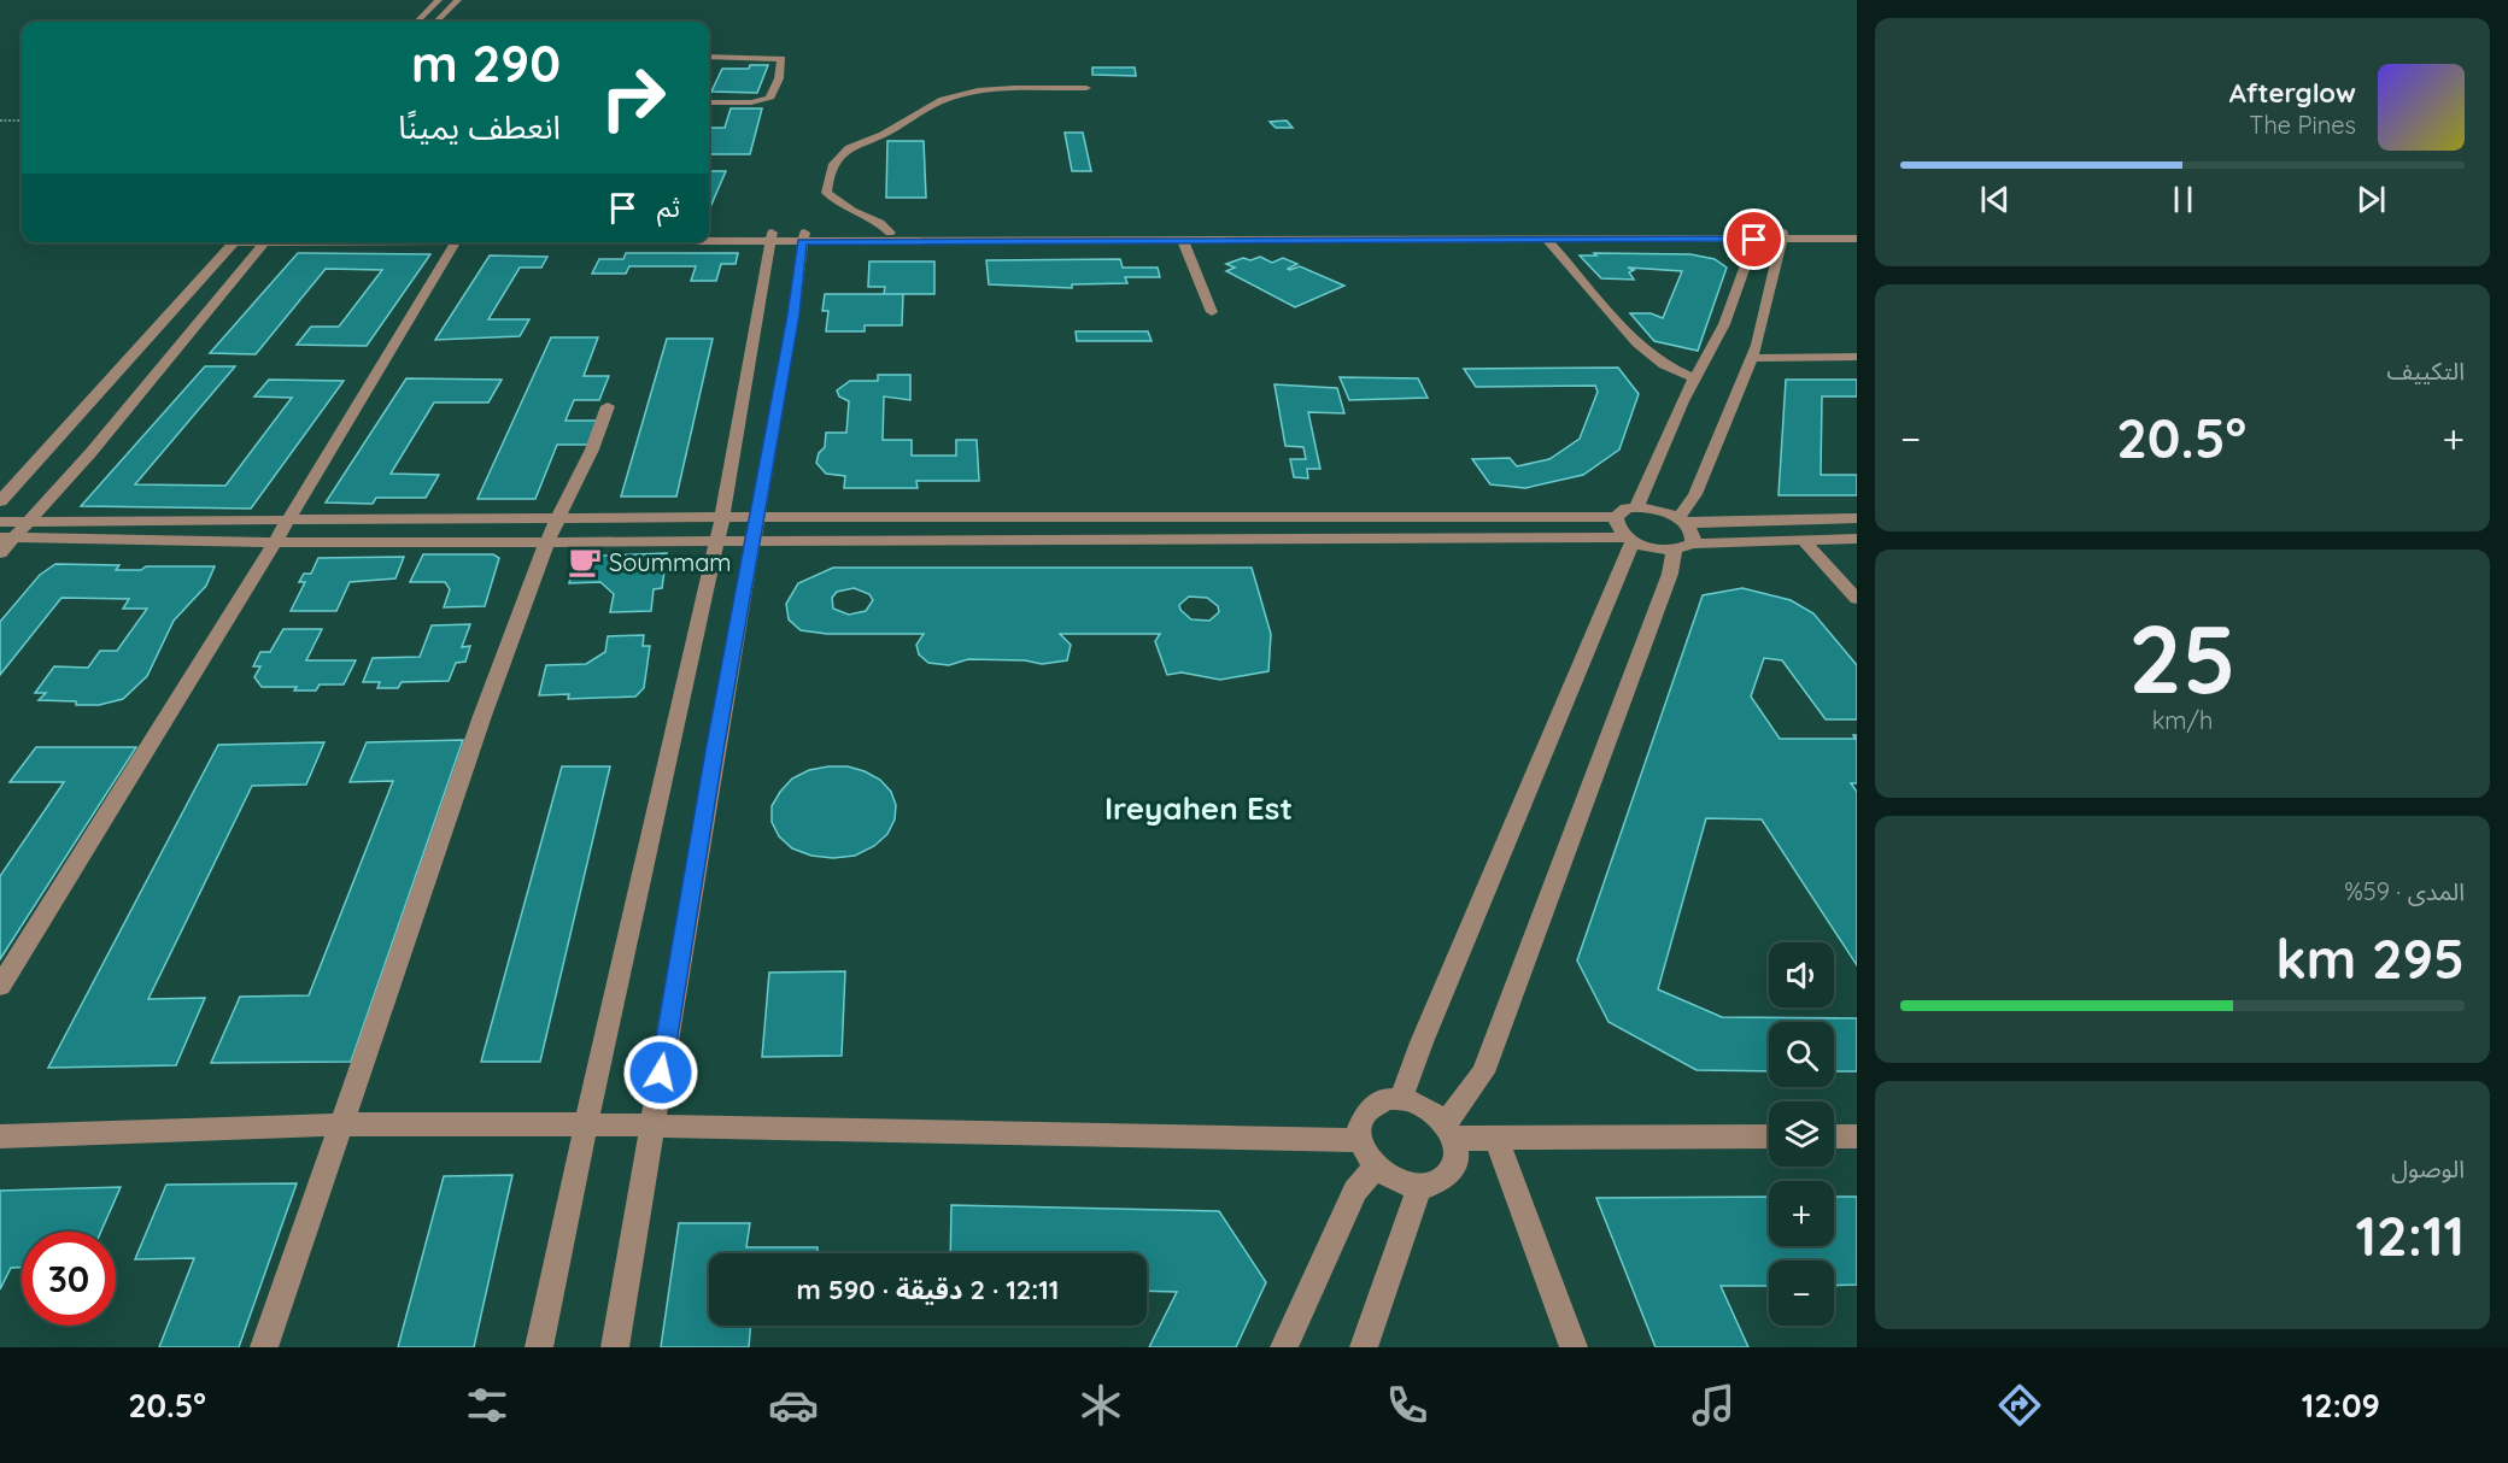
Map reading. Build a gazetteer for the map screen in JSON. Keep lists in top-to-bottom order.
{
  "districts": ["Ireyahen Est"],
  "places": {
    "cafe": ["Soummam"]
  },
  "page": {
    "turn": ["290 m", "انعطف يمينًا"],
    "song": ["Afterglow", "The Pines"],
    "then": "ثم",
    "tile": [
      "التكييف",
      ["25", "km/h"],
      ["المدى · 59%", "295 km"],
      ["الوصول", "12:11"]
    ],
    "heat": ["−", "20.5°", "+"],
    "map_buttons": ["+", "−"],
    "limit": "30",
    "trip": "12:11 · 2 دقيقة · 590 m",
    "tabs": ["12:09", "20.5°"]
  }
}
